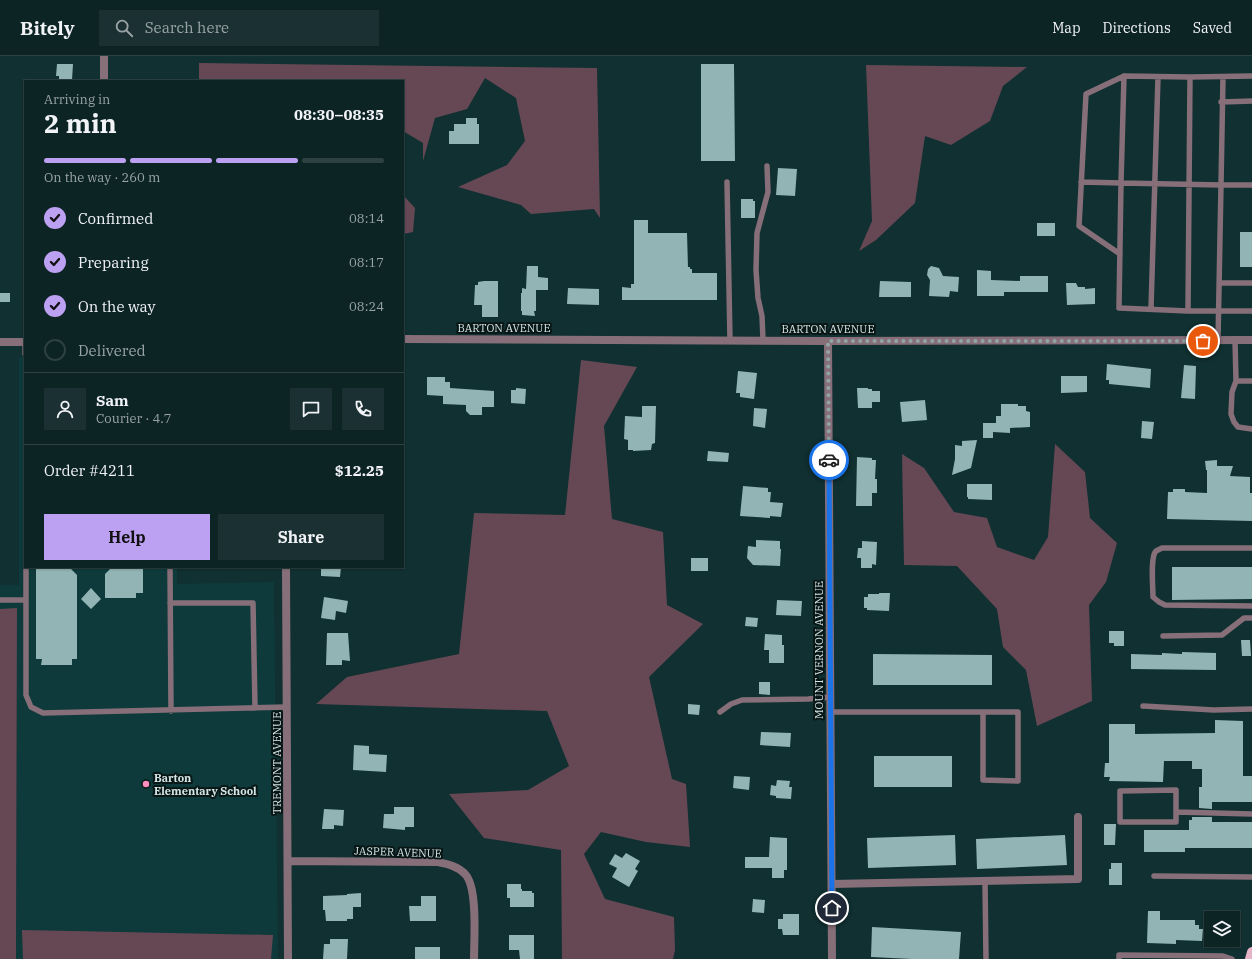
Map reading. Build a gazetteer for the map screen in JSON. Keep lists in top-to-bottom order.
{
  "streets": {
    "street": [
      "BARTON AVENUE",
      "MOUNT VERNON AVENUE",
      "TREMONT AVENUE",
      "JASPER AVENUE"
    ]
  },
  "crossings": [
    ["BARTON AVENUE", "MOUNT VERNON AVENUE"],
    ["TREMONT AVENUE", "JASPER AVENUE"]
  ],
  "places": ["Barton Elementary School"],
  "page": {
    "header": "Bitely",
    "search": "Search here",
    "nav": ["Map", "Directions", "Saved"],
    "heading": ["2 min", "Arriving in", "08:30–08:35"],
    "panel": [
      "Sam",
      "Courier · 4.7",
      "Order #4211",
      "$12.25"
    ],
    "bar": "On the way · 260 m",
    "list": [
      ["Confirmed", "08:14"],
      ["Preparing", "08:17"],
      ["On the way", "08:24"],
      "Delivered"
    ],
    "buttons": ["Help", "Share"]
  }
}
